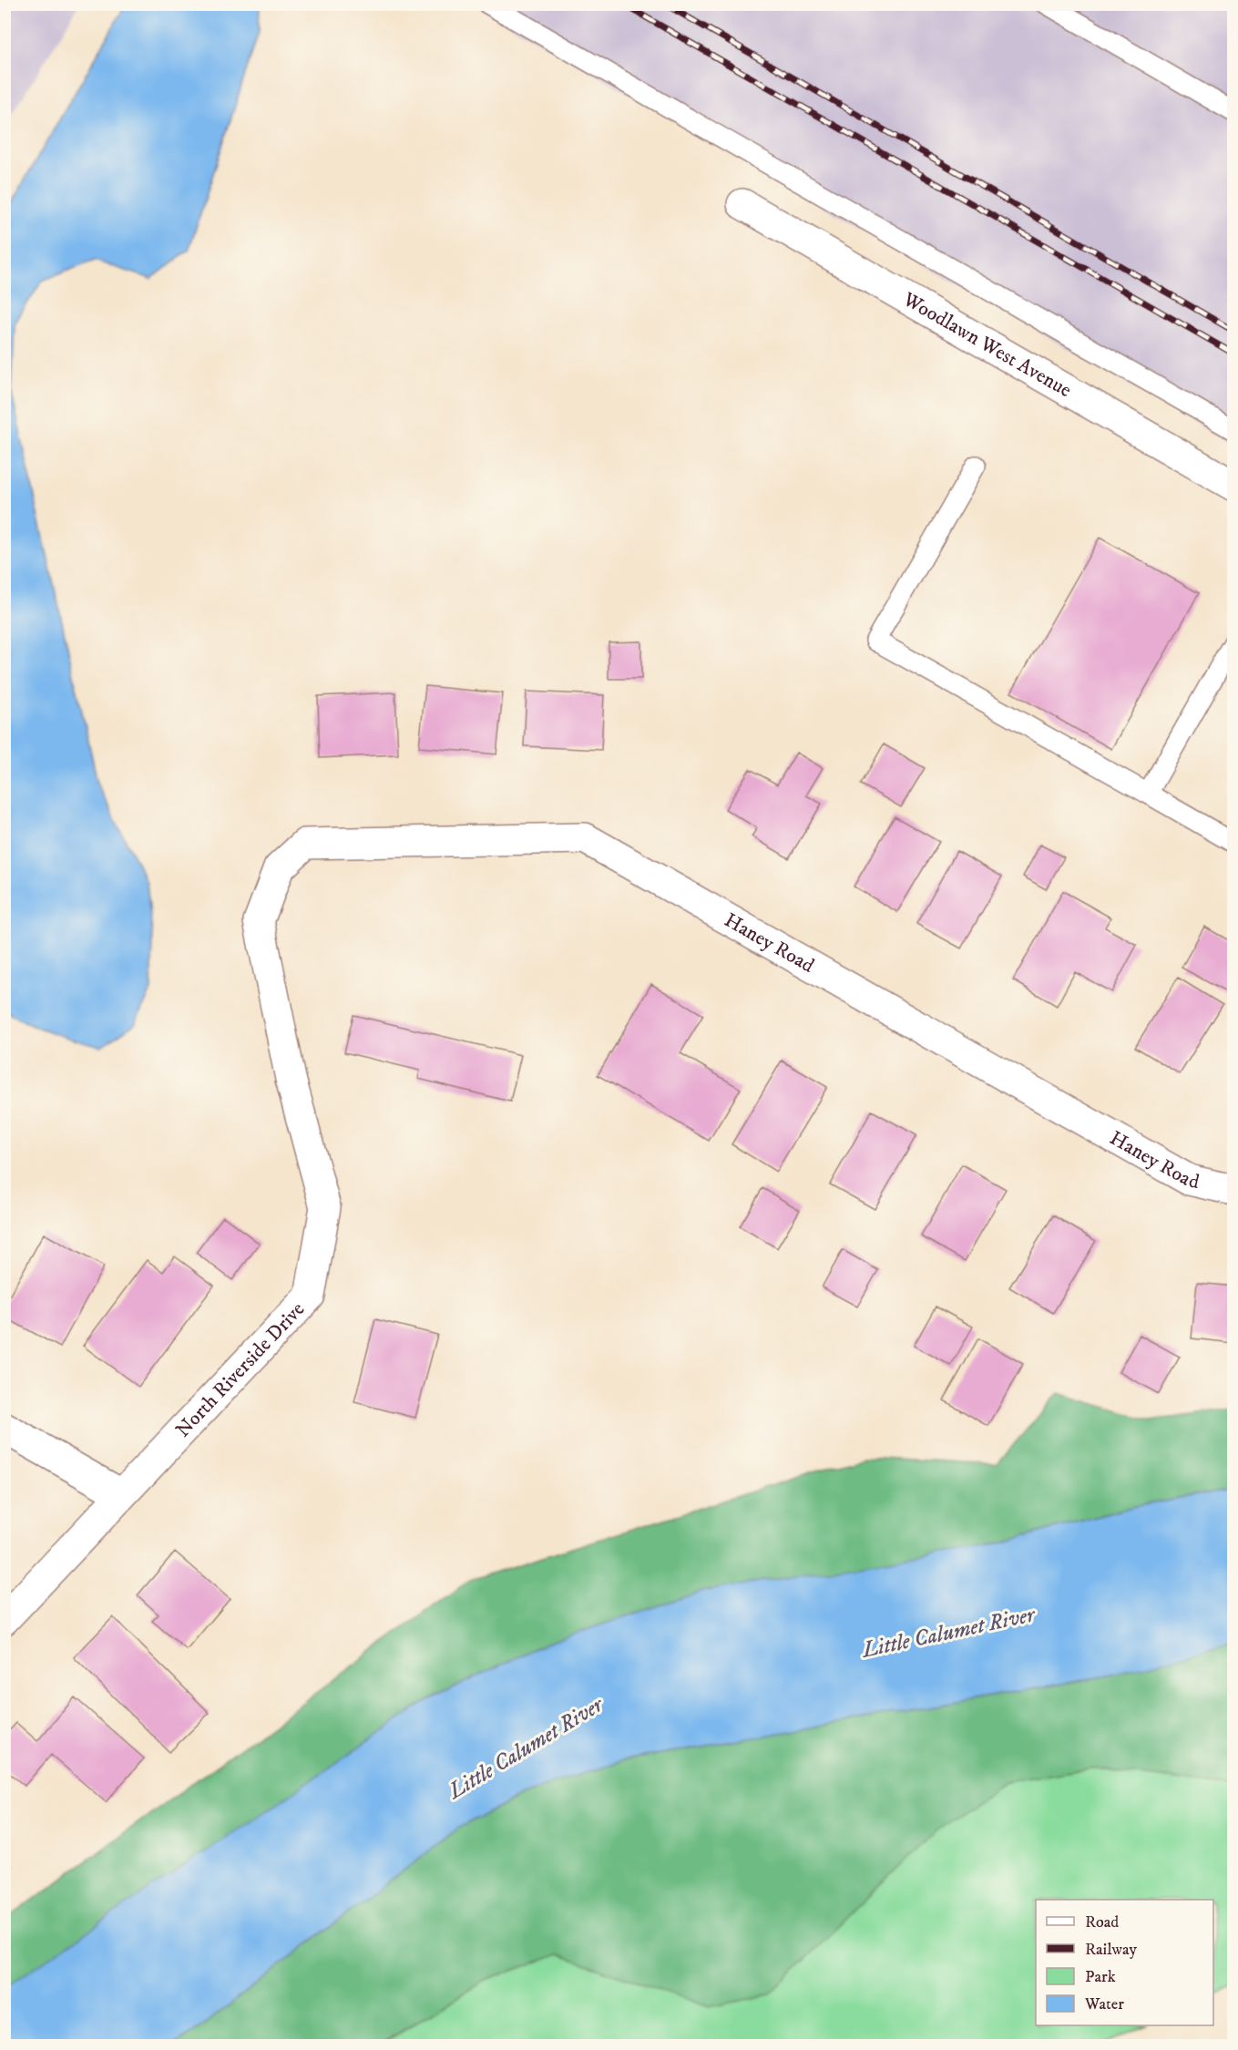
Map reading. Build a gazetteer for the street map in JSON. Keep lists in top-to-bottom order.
{
  "streets": {
    "street": ["Woodlawn West Avenue", "Haney Road", "North Riverside Drive"]
  },
  "crossings": [
    ["Haney Road", "North Riverside Drive"]
  ],
  "water": ["Little Calumet River"],
  "legend": [
    "Road",
    "Railway",
    "Park",
    "Water"
  ]
}
